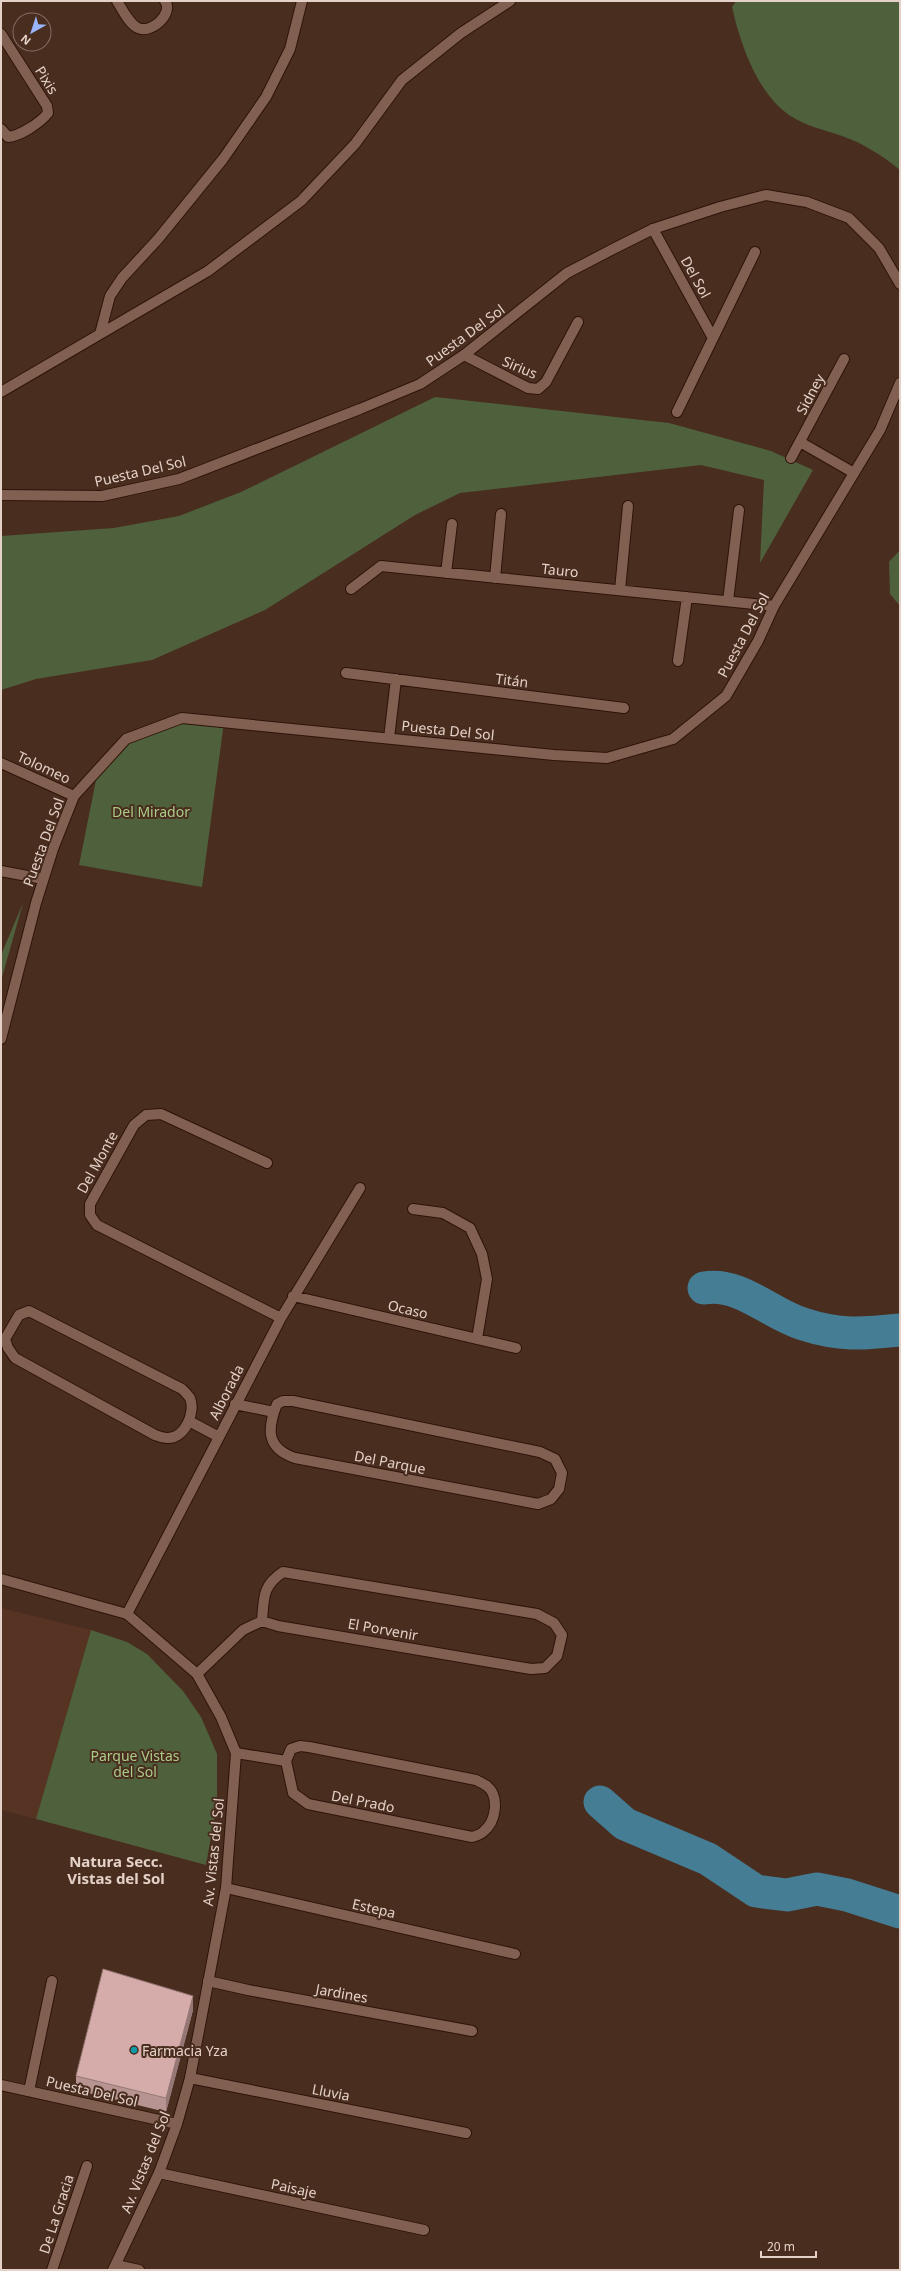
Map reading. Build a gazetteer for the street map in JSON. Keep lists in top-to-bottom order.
{
  "streets": {
    "street": [
      "Pixis",
      "Del Sol",
      "Puesta Del Sol",
      "Sirius",
      "Sidney",
      "Tauro",
      "Titán",
      "Tolomeo",
      "Del Monte",
      "Ocaso",
      "Alborada",
      "Del Parque",
      "El Porvenir",
      "Del Prado",
      "Av. Vistas del Sol",
      "Estepa",
      "Jardines",
      "Lluvia",
      "Paisaje",
      "De La Gracia"
    ]
  },
  "crossings": [
    ["Del Sol", "Puesta Del Sol"],
    ["Puesta Del Sol", "Sirius"],
    ["Puesta Del Sol", "Tauro"],
    ["Puesta Del Sol", "Tolomeo"],
    ["Puesta Del Sol", "Av. Vistas del Sol"],
    ["Del Monte", "Alborada"],
    ["Ocaso", "Alborada"],
    ["Alborada", "Av. Vistas del Sol"],
    ["Av. Vistas del Sol", "Estepa"],
    ["Av. Vistas del Sol", "Jardines"],
    ["Av. Vistas del Sol", "Lluvia"],
    ["Av. Vistas del Sol", "Paisaje"]
  ],
  "districts": ["Natura Secc. Vistas del Sol"],
  "parks": ["Del Mirador", "Parque Vistas del Sol"],
  "places": ["Farmacia Yza"],
  "scale_bar": "20 m",
  "north": "bottom left"
}
